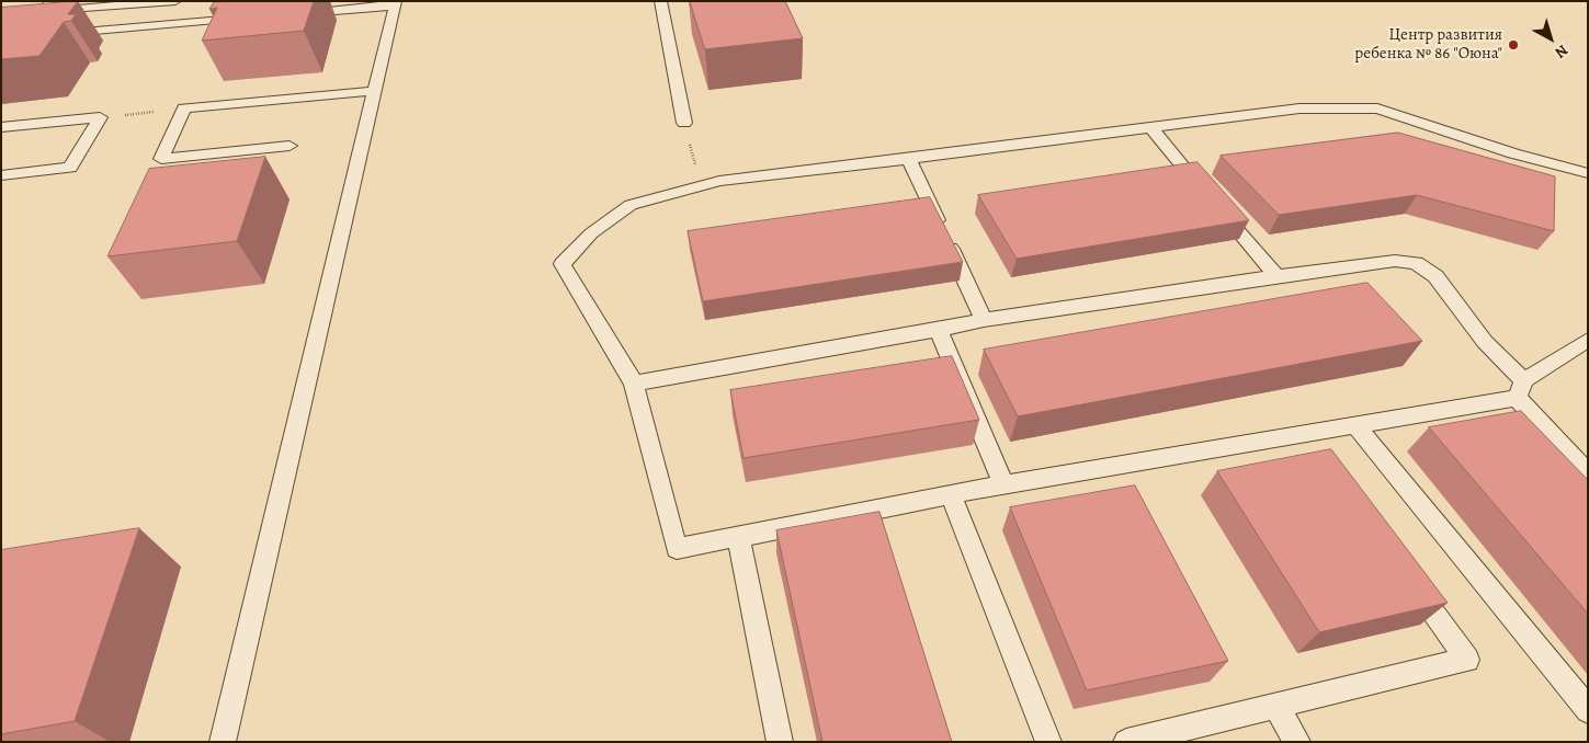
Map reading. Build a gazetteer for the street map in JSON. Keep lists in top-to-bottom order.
{
  "places": ["Центр развития ребенка № 86 \"Оюна\""],
  "north": "bottom right"
}
